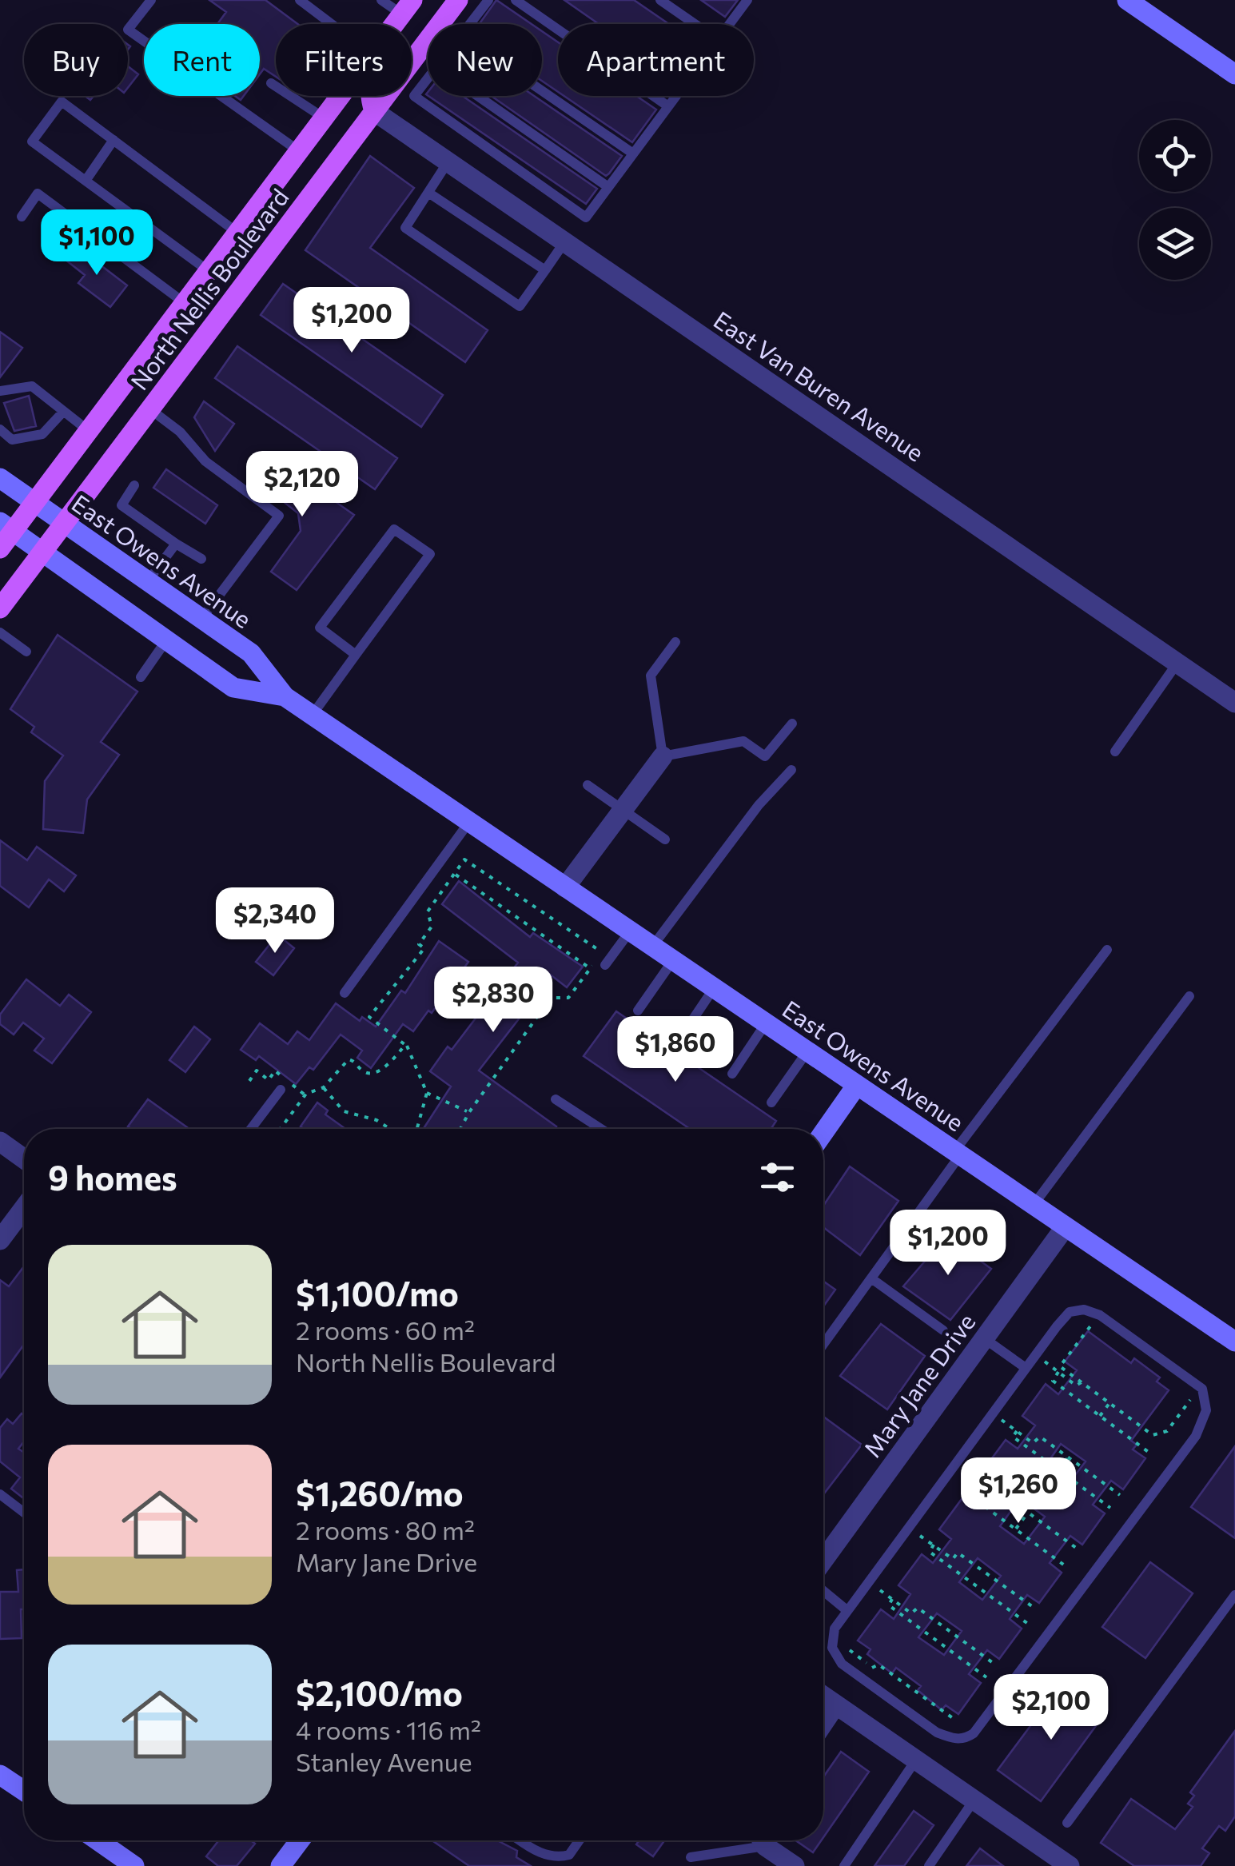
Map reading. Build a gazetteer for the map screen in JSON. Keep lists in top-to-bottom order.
{
  "streets": {
    "main road": ["North Nellis Boulevard", "East Owens Avenue"],
    "street": ["East Van Buren Avenue", "Mary Jane Drive"]
  },
  "crossings": [
    ["North Nellis Boulevard", "East Van Buren Avenue"],
    ["North Nellis Boulevard", "East Owens Avenue"],
    ["East Owens Avenue", "Mary Jane Drive"]
  ],
  "page": {
    "chip": [
      "Buy",
      "Rent",
      "Filters",
      "New",
      "Apartment"
    ],
    "price": [
      "$1,100",
      "$1,200",
      "$2,120",
      "$2,340",
      "$2,830",
      "$1,860",
      "$1,200",
      "$1,260",
      "$2,100"
    ],
    "heading": "9 homes",
    "list": [
      {
        "name": "$1,100/mo",
        "note": "2 rooms · 60 m² · North Nellis Boulevard"
      },
      {
        "name": "$1,260/mo",
        "note": "2 rooms · 80 m² · Mary Jane Drive"
      },
      {
        "name": "$2,100/mo",
        "note": "4 rooms · 116 m² · Stanley Avenue"
      }
    ]
  }
}
